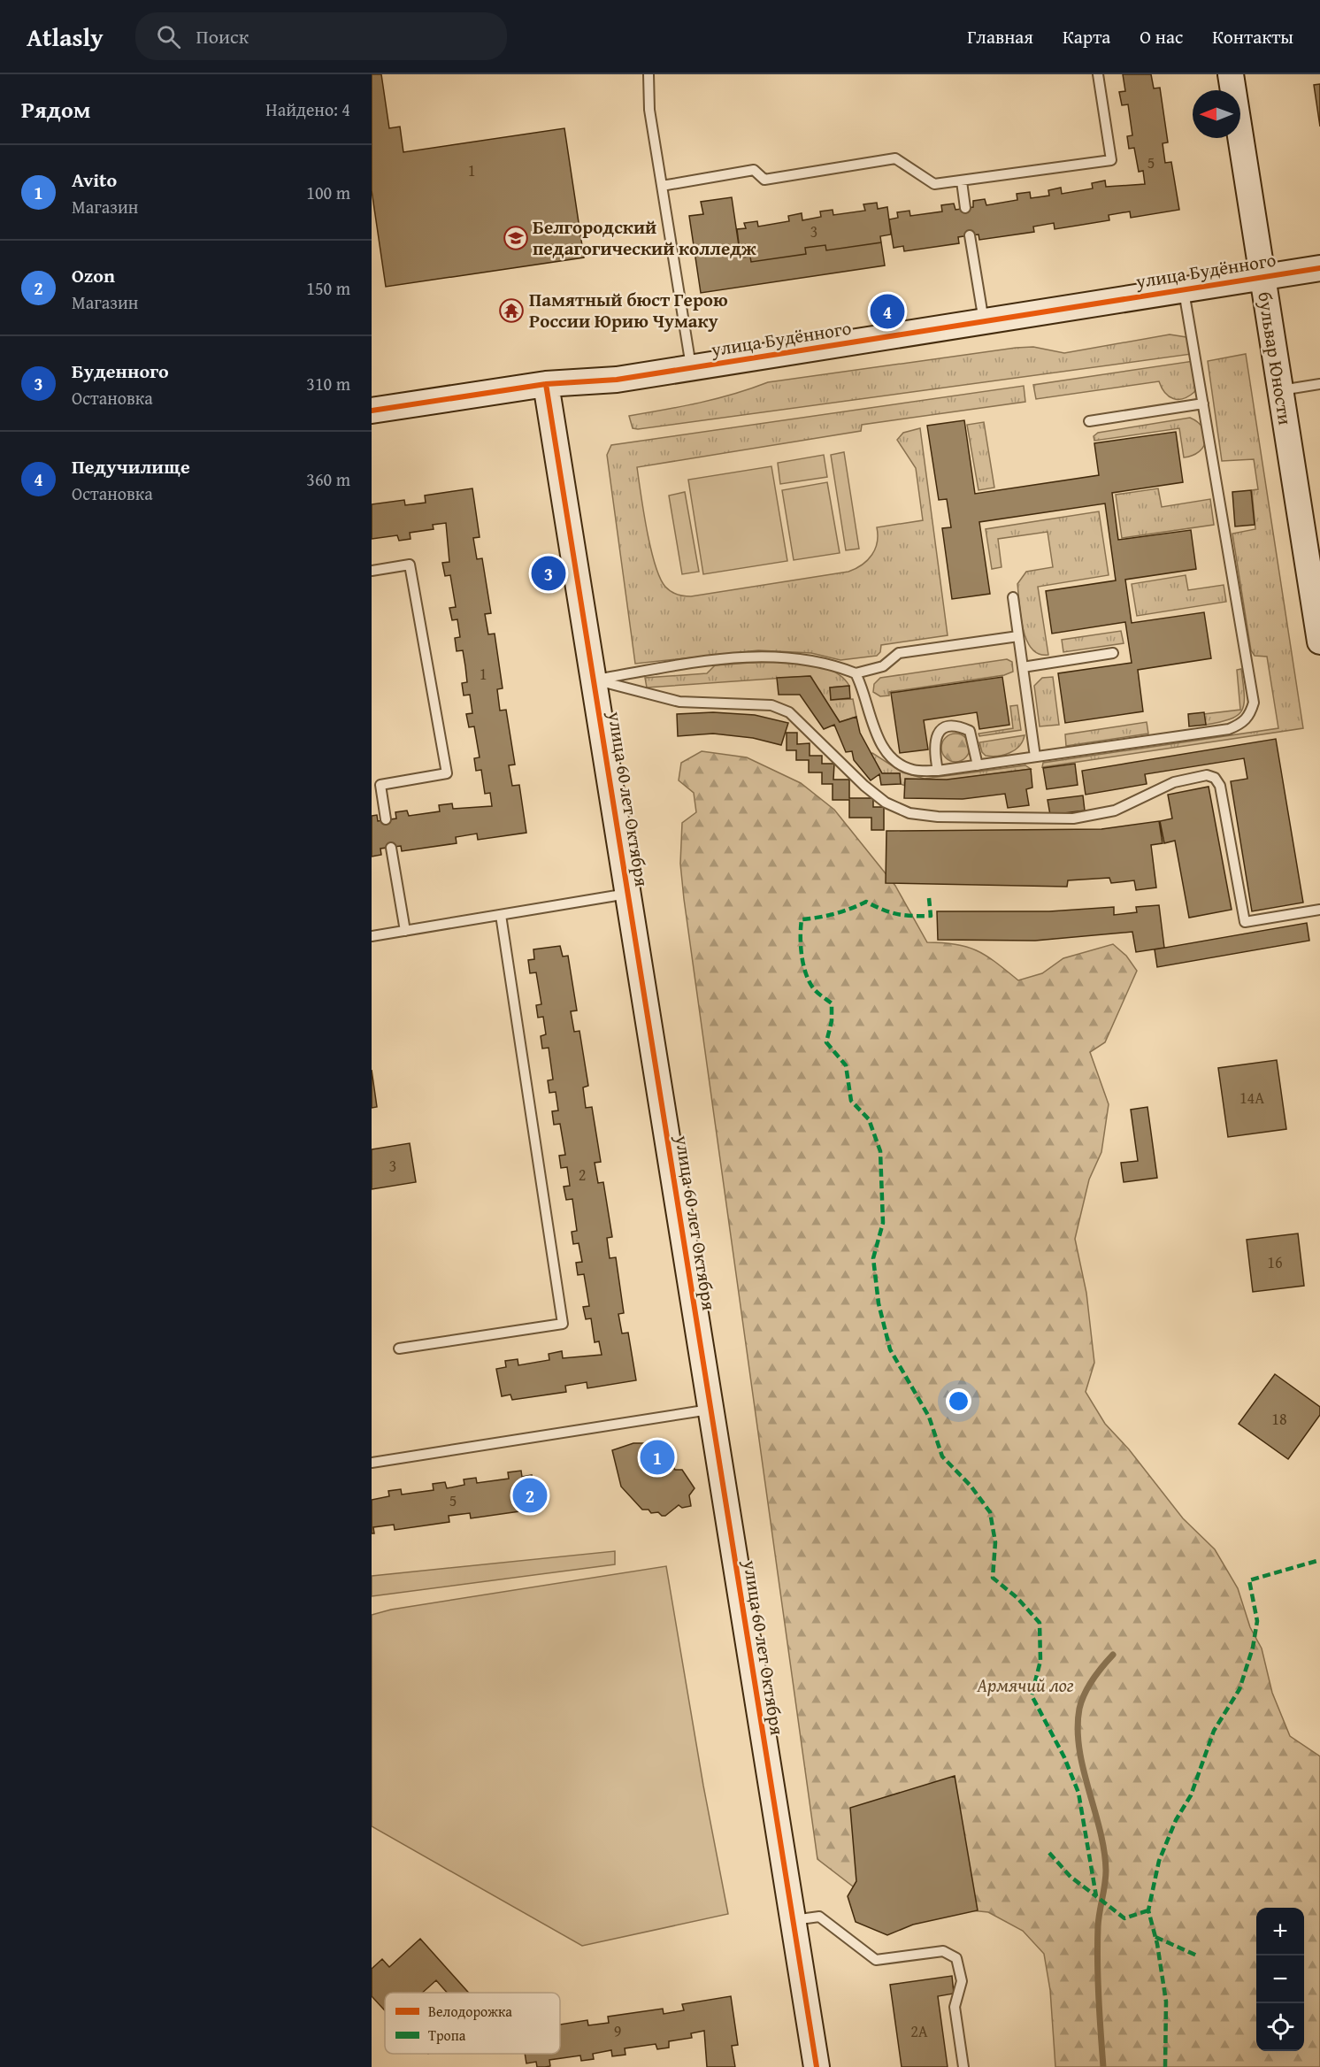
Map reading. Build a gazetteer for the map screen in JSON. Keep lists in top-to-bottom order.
{
  "streets": {
    "street": ["улица Будённого", "бульвар Юности", "улица 60 лет Октября"]
  },
  "crossings": [
    ["улица Будённого", "бульвар Юности"],
    ["улица Будённого", "улица 60 лет Октября"]
  ],
  "parks": ["Армячий лог"],
  "places": {
    "school or university": ["Белгородский педагогический колледж"],
    "temple": ["Памятный бюст Герою России Юрию Чумаку"]
  },
  "house_numbers": [
    "5",
    "1",
    "3",
    "1",
    "14А",
    "3",
    "2",
    "16",
    "18",
    "5",
    "9",
    "2А"
  ],
  "legend": ["Велодорожка", "Тропа"],
  "north": "left",
  "page": {
    "header": "Atlasly",
    "search": "Поиск",
    "nav": [
      "Главная",
      "Карта",
      "О нас",
      "Контакты"
    ],
    "heading": ["Рядом", "Найдено: 4"],
    "list": [
      {
        "mark": "1",
        "name": "Avito",
        "note": "Магазин",
        "value": "100 m"
      },
      {
        "mark": "2",
        "name": "Ozon",
        "note": "Магазин",
        "value": "150 m"
      },
      {
        "mark": "3",
        "name": "Буденного",
        "note": "Остановка",
        "value": "310 m"
      },
      {
        "mark": "4",
        "name": "Педучилище",
        "note": "Остановка",
        "value": "360 m"
      }
    ],
    "pins": [
      "4",
      "3",
      "1",
      "2"
    ],
    "map_buttons": ["+", "−"]
  }
}
